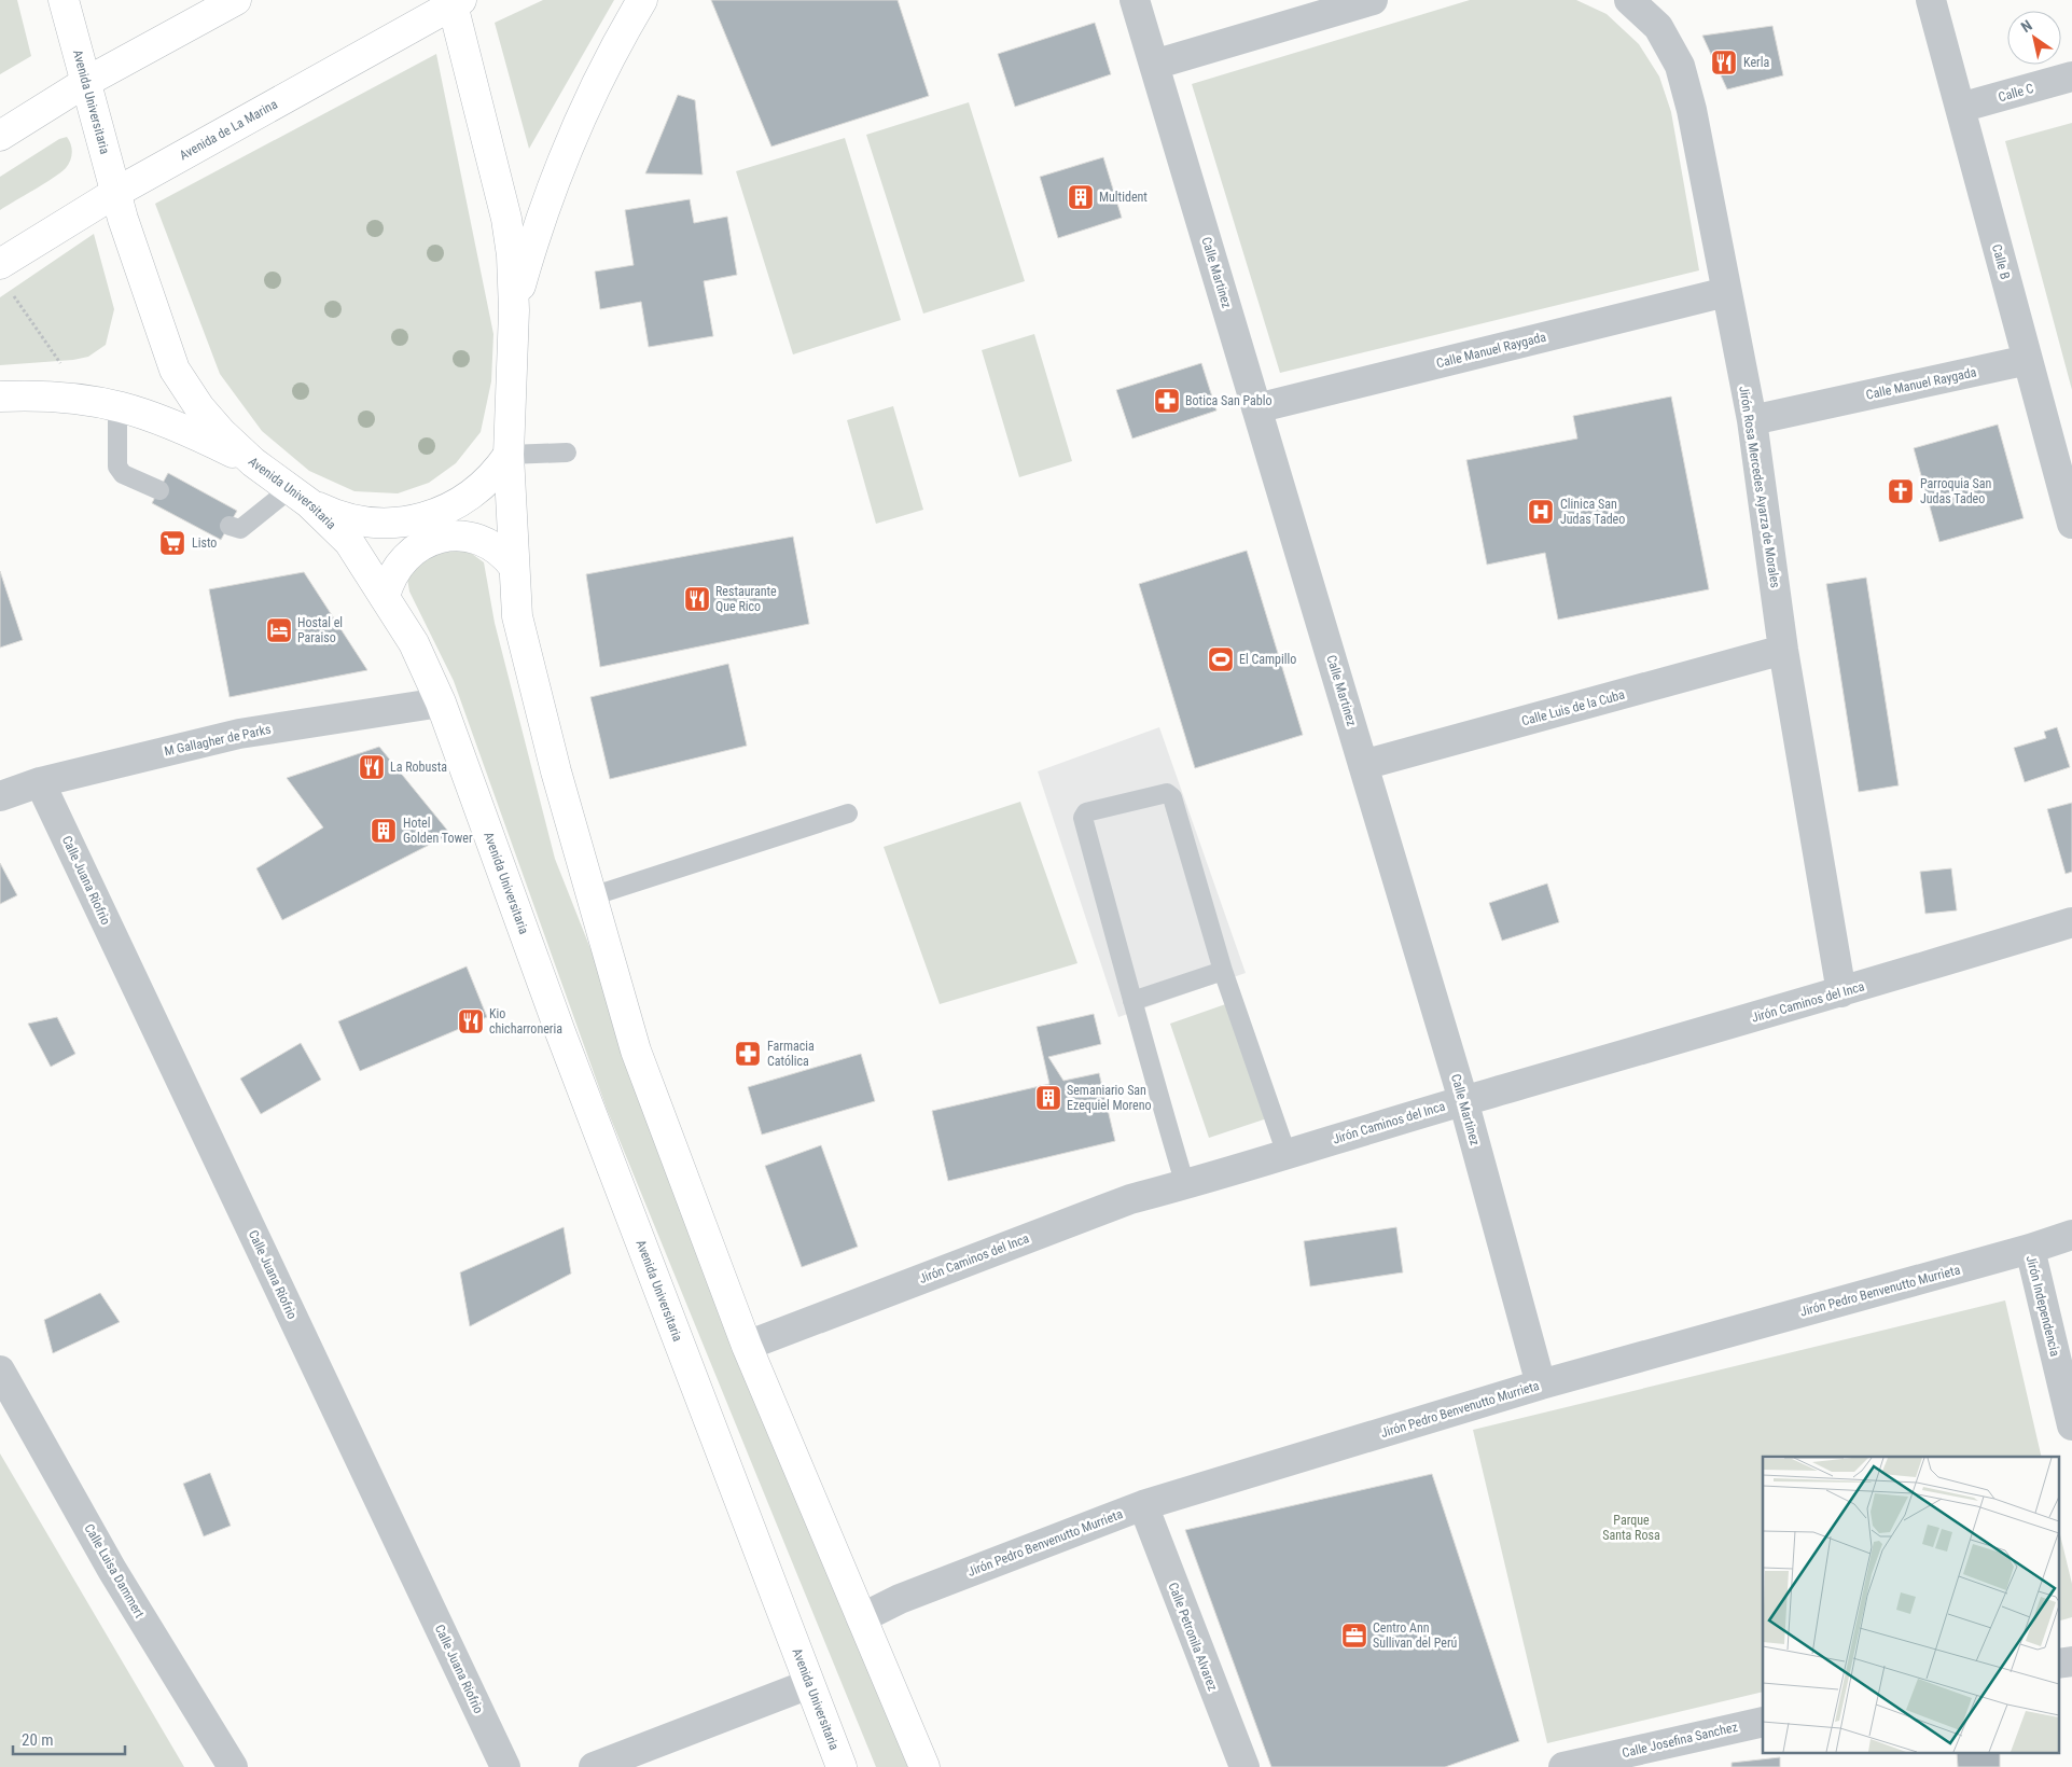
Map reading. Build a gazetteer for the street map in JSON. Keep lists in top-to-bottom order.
{
  "streets": {
    "main road": ["Avenida Universitaria", "Avenida de La Marina"],
    "street": [
      "Calle C",
      "Calle B",
      "Calle Martinez",
      "Calle Manuel Raygada",
      "Jirón Rosa Mercedes Ayarza de Morales",
      "Calle Luis de la Cuba",
      "M Gallagher de Parks",
      "Calle Juana Riofrio",
      "Jirón Caminos del Inca",
      "Jirón Pedro Benvenutto Murrieta",
      "Jirón Independencia",
      "Calle Luisa Dammert",
      "Calle Petronila Alvarez",
      "Calle Josefina Sanchez"
    ]
  },
  "crossings": [
    ["Calle C", "Calle B"],
    ["Avenida Universitaria", "Avenida de La Marina"],
    ["Avenida Universitaria", "M Gallagher de Parks"],
    ["Calle B", "Calle Manuel Raygada"],
    ["Calle Martinez", "Calle Manuel Raygada"],
    ["Calle Martinez", "Calle Luis de la Cuba"],
    ["Calle Martinez", "Jirón Caminos del Inca"],
    ["Calle Martinez", "Jirón Pedro Benvenutto Murrieta"],
    ["Calle Manuel Raygada", "Jirón Rosa Mercedes Ayarza de Morales"],
    ["Jirón Rosa Mercedes Ayarza de Morales", "Calle Luis de la Cuba"],
    ["Jirón Rosa Mercedes Ayarza de Morales", "Jirón Caminos del Inca"],
    ["M Gallagher de Parks", "Calle Juana Riofrio"],
    ["Jirón Pedro Benvenutto Murrieta", "Jirón Independencia"],
    ["Jirón Pedro Benvenutto Murrieta", "Calle Petronila Alvarez"]
  ],
  "parks": ["Parque Santa Rosa"],
  "places": {
    "restaurant": [
      "Kerla",
      "Restaurante Que Rico",
      "La Robusta",
      "Kio chicharroneria"
    ],
    "building": ["Multident", "Hotel Golden Tower", "Semaniario San Ezequiel Moreno"],
    "pharmacy": ["Botica San Pablo", "Farmacia Católica"],
    "church": ["Parroquia San Judas Tadeo"],
    "hospital": ["Clinica San Judas Tadeo"],
    "supermarket": ["Listo"],
    "hotel": ["Hostal el Paraiso"],
    "sports": ["El Campillo"],
    "office": ["Centro Ann Sullivan del Perú"]
  },
  "scale_bar": "20 m",
  "north": "top left"
}
